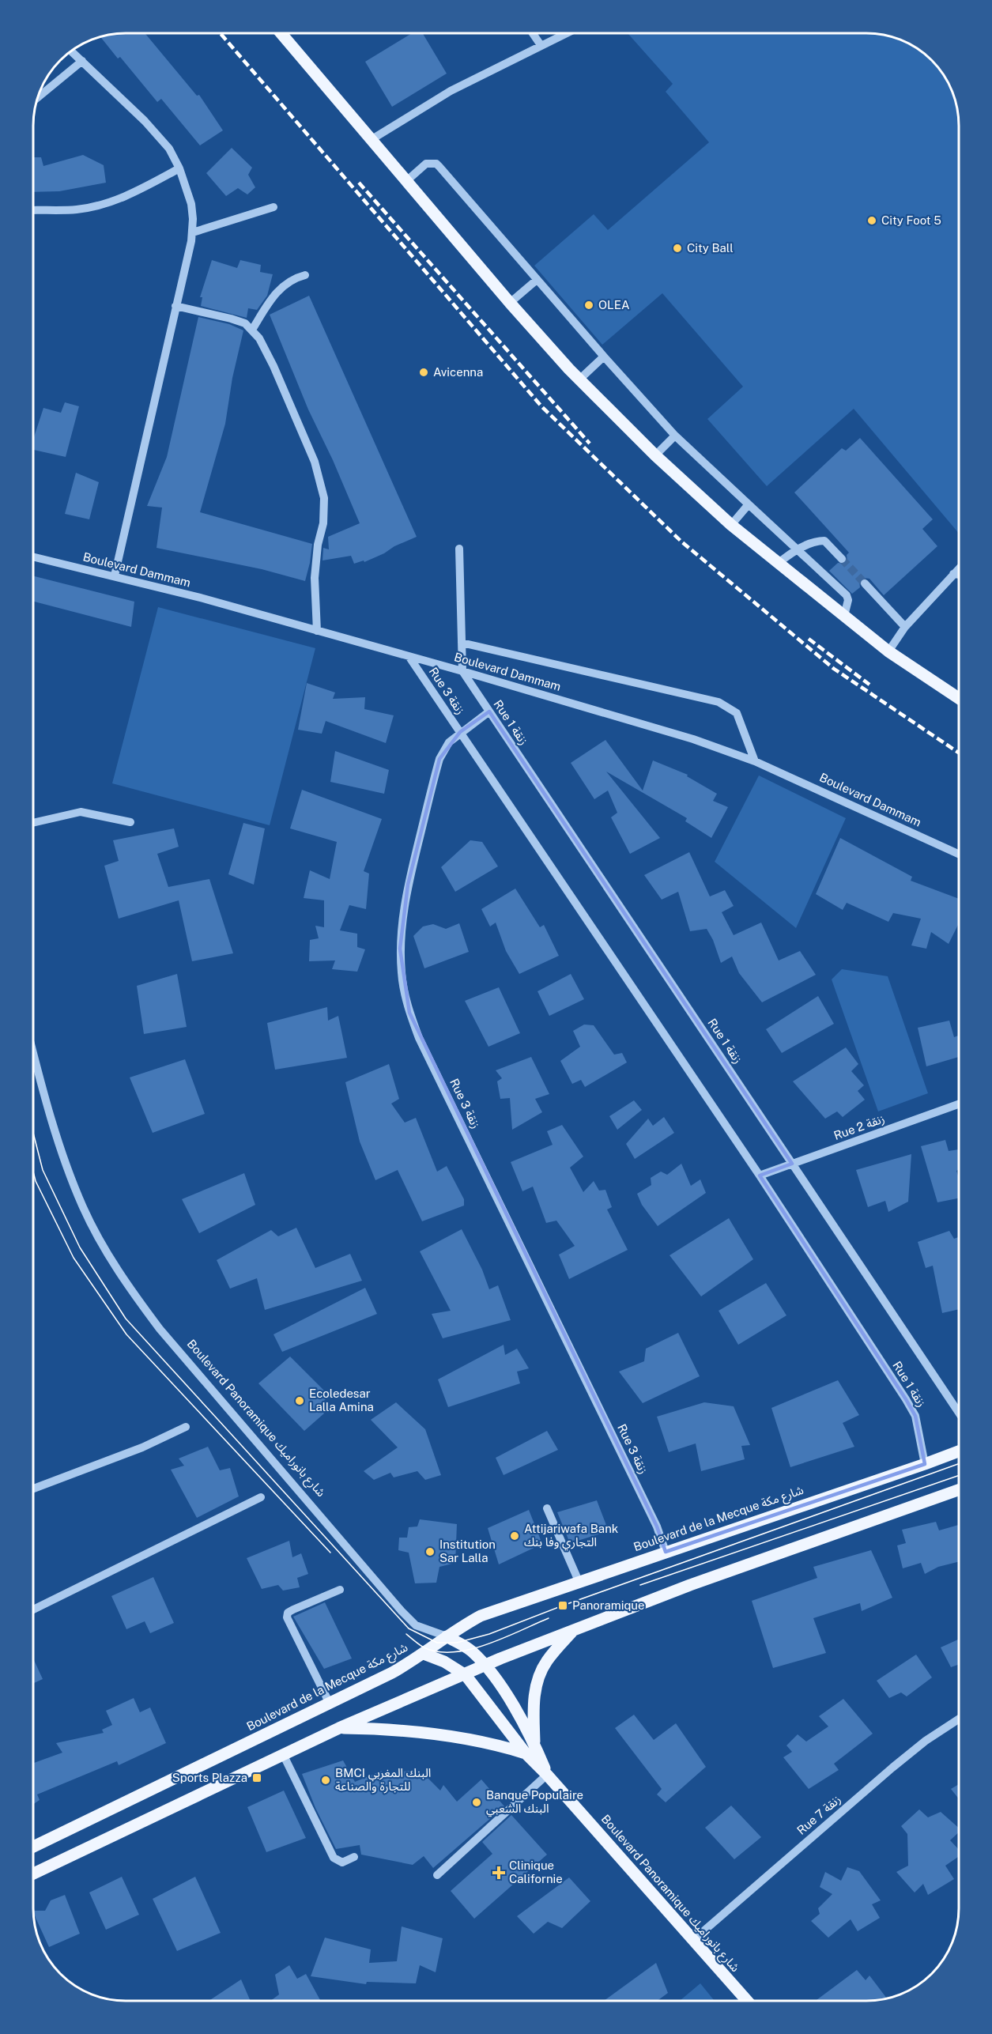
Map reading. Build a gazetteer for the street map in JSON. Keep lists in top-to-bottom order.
{
  "streets": {
    "main road": ["Boulevard Panoramique شارع بانوراميك", "Boulevard de la Mecque شارع مكة"],
    "street": [
      "Boulevard Dammam",
      "Rue 3 زنقة",
      "Rue 1 زنقة",
      "Rue 2 زنقة",
      "Rue 7 زنقة"
    ]
  },
  "crossings": [
    ["Boulevard Dammam", "Rue 3 زنقة"],
    ["Boulevard Dammam", "Rue 1 زنقة"],
    ["Rue 3 زنقة", "Rue 1 زنقة"],
    ["Rue 3 زنقة", "Boulevard de la Mecque شارع مكة"],
    ["Rue 1 زنقة", "Rue 2 زنقة"],
    ["Rue 1 زنقة", "Boulevard de la Mecque شارع مكة"],
    ["Boulevard Panoramique شارع بانوراميك", "Boulevard de la Mecque شارع مكة"],
    ["Boulevard Panoramique شارع بانوراميك", "Rue 7 زنقة"]
  ],
  "places": {
    "other": [
      "City Foot 5",
      "City Ball",
      "OLEA",
      "Avicenna",
      "Ecoledesar Lalla Amina",
      "Attijariwafa Bank التجاري وفا بنك",
      "Institution Sar Lalla",
      "BMCI البنك المغربي للتجارة والصناعة",
      "Banque Populaire البنك الشعبي"
    ],
    "transit": ["Panoramique", "Sports Plazza"],
    "health": ["Clinique Californie"]
  }
}
